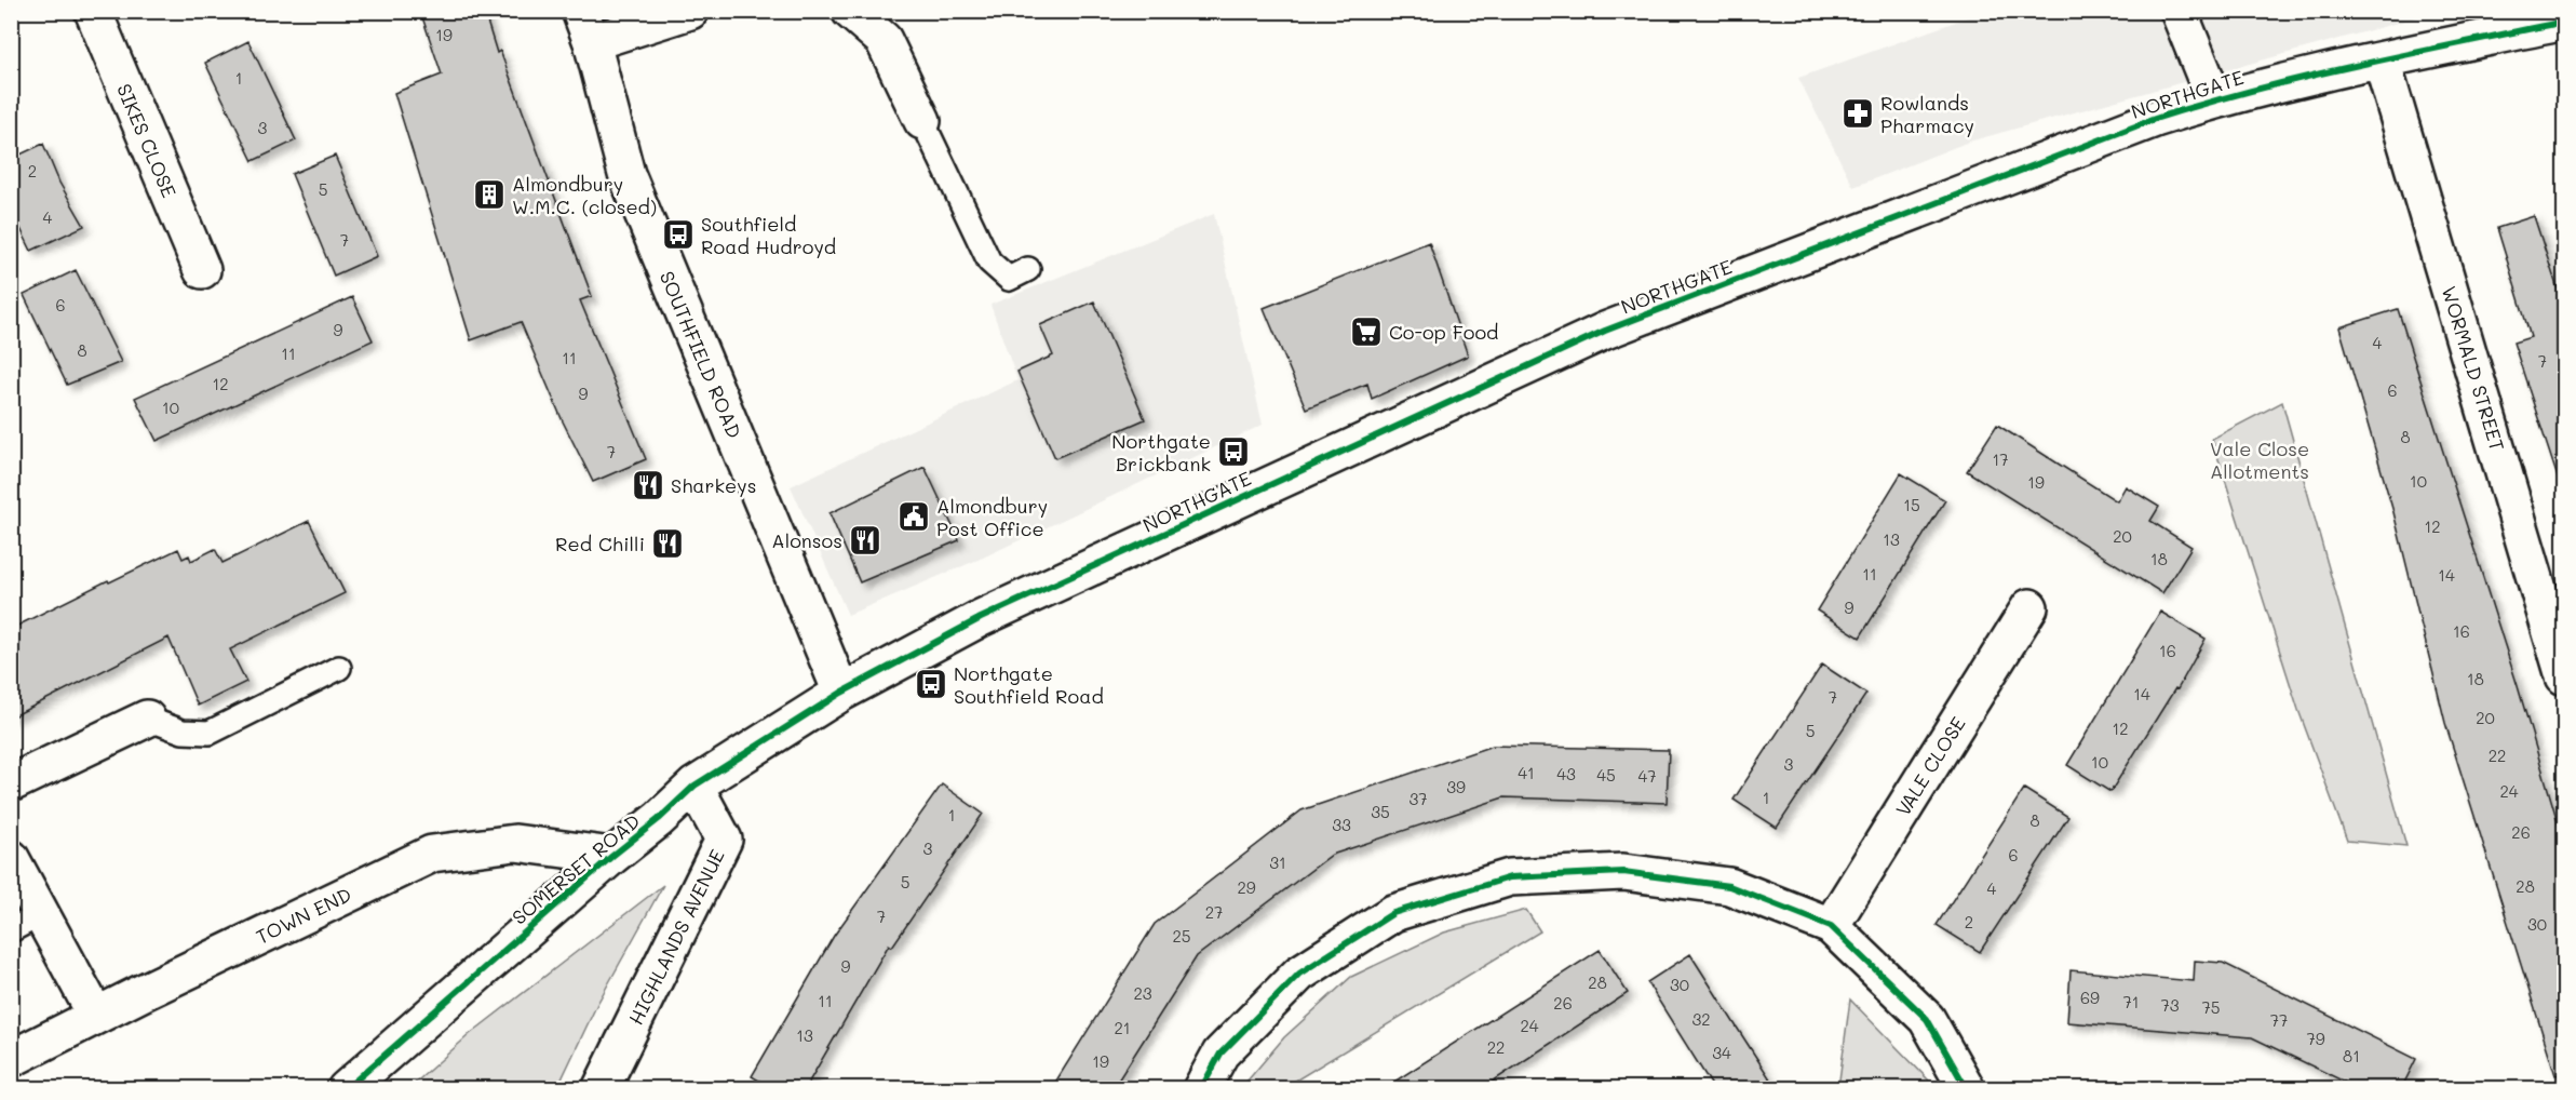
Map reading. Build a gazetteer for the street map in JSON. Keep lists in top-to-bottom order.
{
  "streets": {
    "street": [
      "NORTHGATE",
      "SIKES CLOSE",
      "SOUTHFIELD ROAD",
      "WORMALD STREET",
      "VALE CLOSE",
      "SOMERSET ROAD",
      "TOWN END",
      "HIGHLANDS AVENUE"
    ]
  },
  "crossings": [
    ["NORTHGATE", "SOUTHFIELD ROAD"],
    ["NORTHGATE", "WORMALD STREET"],
    ["NORTHGATE", "SOMERSET ROAD"],
    ["SOUTHFIELD ROAD", "SOMERSET ROAD"],
    ["SOMERSET ROAD", "TOWN END"],
    ["SOMERSET ROAD", "HIGHLANDS AVENUE"]
  ],
  "parks": ["Vale Close Allotments"],
  "places": {
    "pharmacy": ["Rowlands Pharmacy"],
    "building": ["Almondbury W.M.C. (closed)"],
    "bus stop": ["Southfield Road Hudroyd", "Northgate Brickbank", "Northgate Southfield Road"],
    "supermarket": ["Co-op Food"],
    "restaurant": ["Sharkeys", "Alonsos", "Red Chilli"],
    "public building": ["Almondbury Post Office"]
  },
  "house_numbers": [
    "19",
    "1",
    "3",
    "2",
    "5",
    "4",
    "7",
    "6",
    "9",
    "4",
    "8",
    "11",
    "11",
    "7",
    "12",
    "6",
    "9",
    "10",
    "8",
    "7",
    "17",
    "10",
    "19",
    "15",
    "12",
    "20",
    "13",
    "18",
    "11",
    "14",
    "9",
    "16",
    "16",
    "18",
    "14",
    "7",
    "20",
    "12",
    "5",
    "22",
    "10",
    "3",
    "41",
    "43",
    "45",
    "47",
    "39",
    "24",
    "1",
    "37",
    "35",
    "1",
    "8",
    "33",
    "26",
    "3",
    "6",
    "31",
    "5",
    "28",
    "29",
    "4",
    "27",
    "7",
    "2",
    "30",
    "25",
    "9",
    "28",
    "30",
    "23",
    "69",
    "11",
    "71",
    "26",
    "73",
    "75",
    "32",
    "77",
    "24",
    "21",
    "13",
    "79",
    "22",
    "34",
    "81",
    "19"
  ]
}
